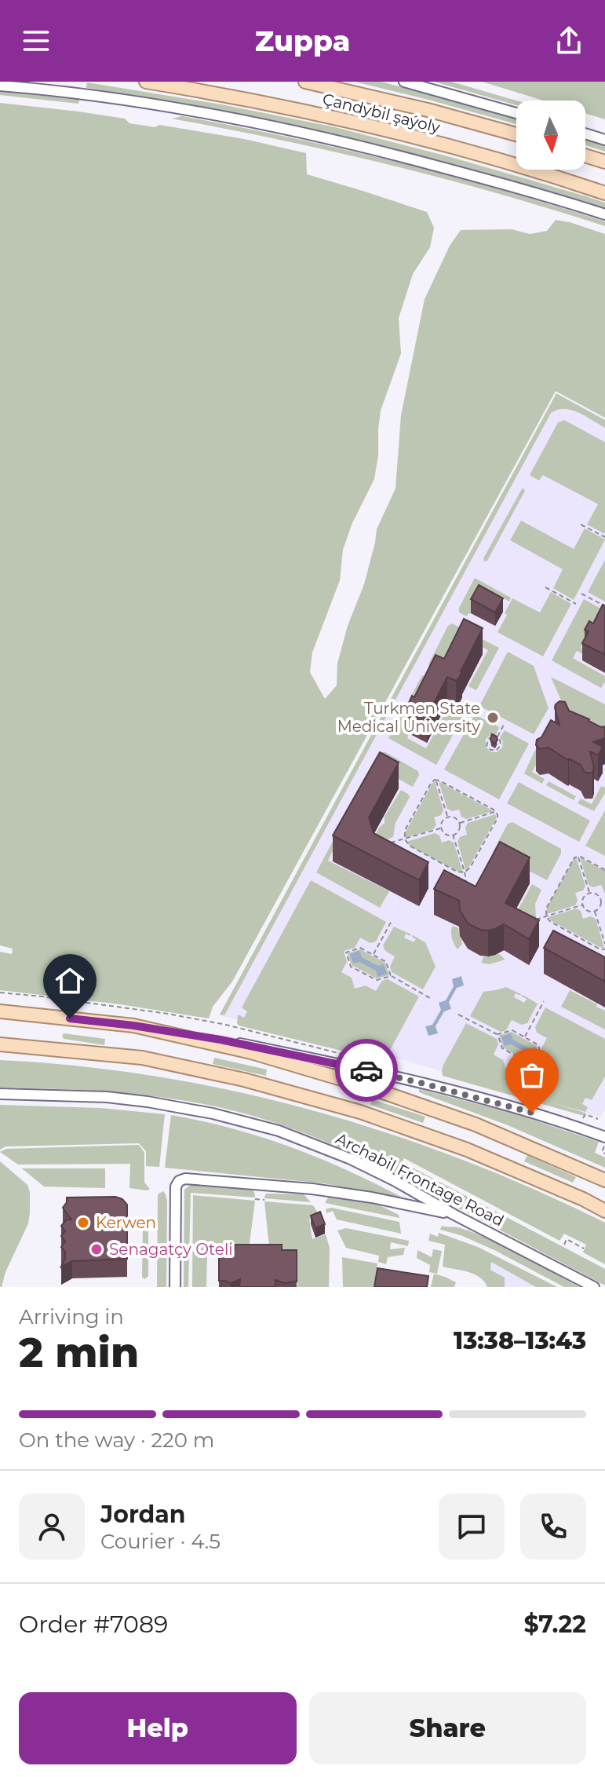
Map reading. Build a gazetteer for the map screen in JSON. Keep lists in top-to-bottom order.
{
  "streets": {
    "main road": ["Çandybil şaýoly"],
    "street": ["Archabil Frontage Road"]
  },
  "places": ["Turkmen State Medical University", "Kerwen", "Senagatçy Oteli"],
  "north": "bottom",
  "page": {
    "header": "Zuppa",
    "heading": ["2 min", "Arriving in", "13:38–13:43"],
    "panel": [
      "Jordan",
      "Courier · 4.5",
      "Order #7089",
      "$7.22"
    ],
    "bar": "On the way · 220 m",
    "buttons": ["Help", "Share"]
  }
}
